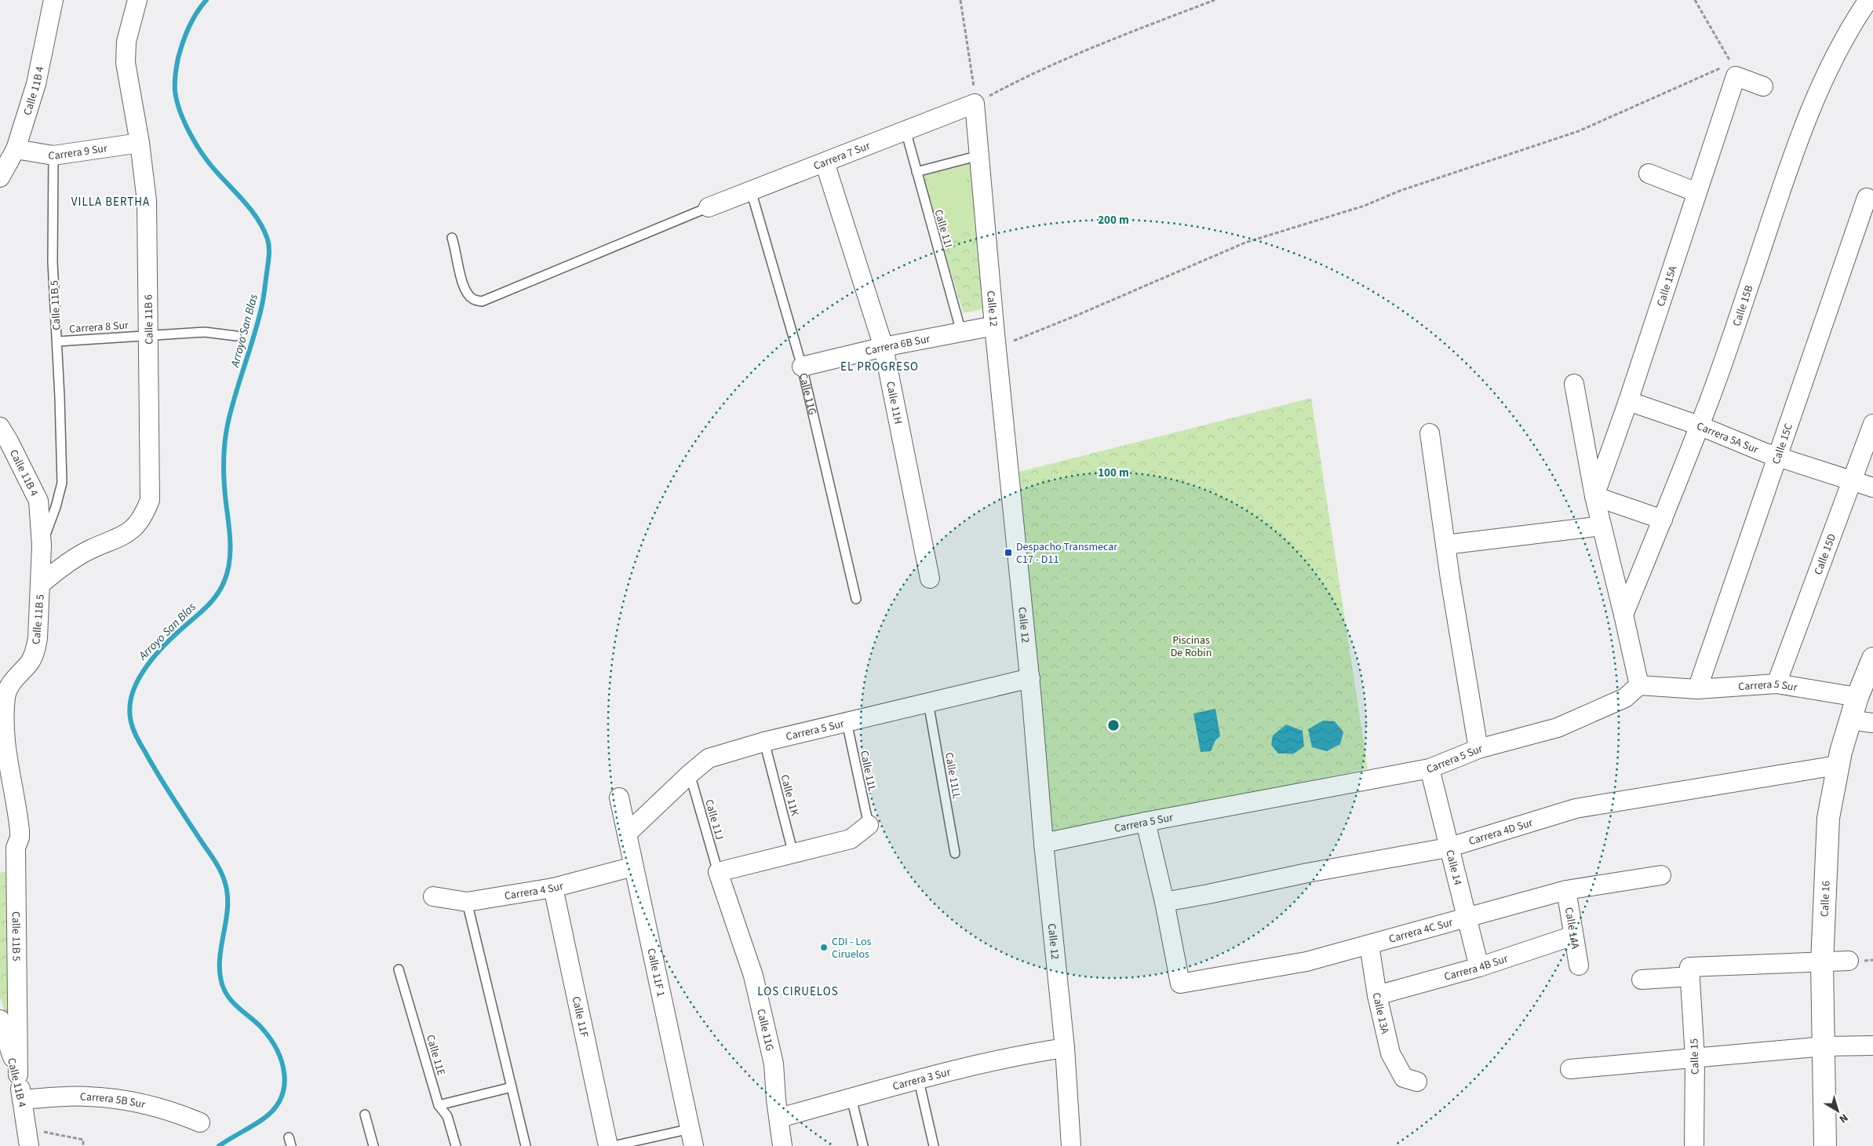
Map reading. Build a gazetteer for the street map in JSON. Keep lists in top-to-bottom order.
{
  "streets": {
    "street": [
      "Calle 11B 4",
      "Carrera 9 Sur",
      "Carrera 7 Sur",
      "Calle 15A",
      "Calle 11B 5",
      "Calle 15B",
      "Calle 12",
      "Calle 11B 6",
      "Carrera 6B Sur",
      "Calle 11G",
      "Calle 11H",
      "Carrera 5A Sur",
      "Calle 15C",
      "Calle 15D",
      "Carrera 5 Sur",
      "Carrera 4D Sur",
      "Calle 14",
      "Carrera 4 Sur",
      "Calle 16",
      "Calle 14A",
      "Carrera 4C Sur",
      "Carrera 4B Sur",
      "Calle 11F 1",
      "Calle 13A",
      "Calle 11F",
      "Calle 15",
      "Carrera 3 Sur",
      "Carrera 5B Sur"
    ],
    "lane": [
      "Calle 11I",
      "Carrera 8 Sur",
      "Calle 11L",
      "Calle 11LL",
      "Calle 11K",
      "Calle 11J",
      "Calle 11E"
    ]
  },
  "crossings": [
    ["Calle 11B 4", "Carrera 9 Sur"],
    ["Calle 11B 4", "Calle 11B 5"],
    ["Calle 11B 4", "Carrera 5B Sur"],
    ["Carrera 9 Sur", "Calle 11B 5"],
    ["Carrera 9 Sur", "Calle 11B 6"],
    ["Carrera 7 Sur", "Calle 11I"],
    ["Carrera 7 Sur", "Calle 12"],
    ["Carrera 7 Sur", "Calle 11G"],
    ["Carrera 7 Sur", "Calle 11H"],
    ["Calle 11I", "Carrera 6B Sur"],
    ["Calle 15A", "Carrera 5A Sur"],
    ["Calle 11B 5", "Calle 11B 6"],
    ["Calle 11B 5", "Carrera 8 Sur"],
    ["Calle 15B", "Carrera 5A Sur"],
    ["Calle 12", "Carrera 6B Sur"],
    ["Calle 12", "Carrera 5 Sur"],
    ["Calle 12", "Carrera 3 Sur"],
    ["Calle 11B 6", "Carrera 8 Sur"],
    ["Carrera 6B Sur", "Calle 11G"],
    ["Carrera 6B Sur", "Calle 11H"],
    ["Calle 11G", "Calle 11J"],
    ["Calle 11G", "Carrera 3 Sur"],
    ["Carrera 5A Sur", "Calle 15C"],
    ["Carrera 5A Sur", "Calle 15D"],
    ["Calle 15C", "Carrera 5 Sur"],
    ["Calle 15D", "Carrera 5 Sur"],
    ["Carrera 5 Sur", "Calle 11L"],
    ["Carrera 5 Sur", "Calle 11LL"],
    ["Carrera 5 Sur", "Calle 11K"],
    ["Carrera 5 Sur", "Calle 11J"],
    ["Carrera 5 Sur", "Calle 14"],
    ["Carrera 5 Sur", "Calle 16"],
    ["Carrera 5 Sur", "Calle 11F 1"],
    ["Carrera 4D Sur", "Calle 14"],
    ["Carrera 4D Sur", "Calle 16"],
    ["Carrera 4D Sur", "Carrera 4C Sur"],
    ["Calle 14", "Carrera 4C Sur"],
    ["Calle 14", "Carrera 4B Sur"],
    ["Carrera 4 Sur", "Calle 11F 1"],
    ["Carrera 4 Sur", "Calle 11F"],
    ["Calle 14A", "Carrera 4C Sur"],
    ["Calle 14A", "Carrera 4B Sur"],
    ["Carrera 4C Sur", "Calle 13A"],
    ["Carrera 4B Sur", "Calle 13A"]
  ],
  "districts": ["VILLA BERTHA", "EL PROGRESO", "LOS CIRUELOS"],
  "water": ["Arroyo San Blas"],
  "parks": ["Piscinas De Robin"],
  "places": {
    "transit": ["Despacho Transmecar C17 - D11"],
    "other": ["CDI - Los Ciruelos"]
  },
  "north": "bottom right",
  "rings": ["200 m", "100 m"]
}
